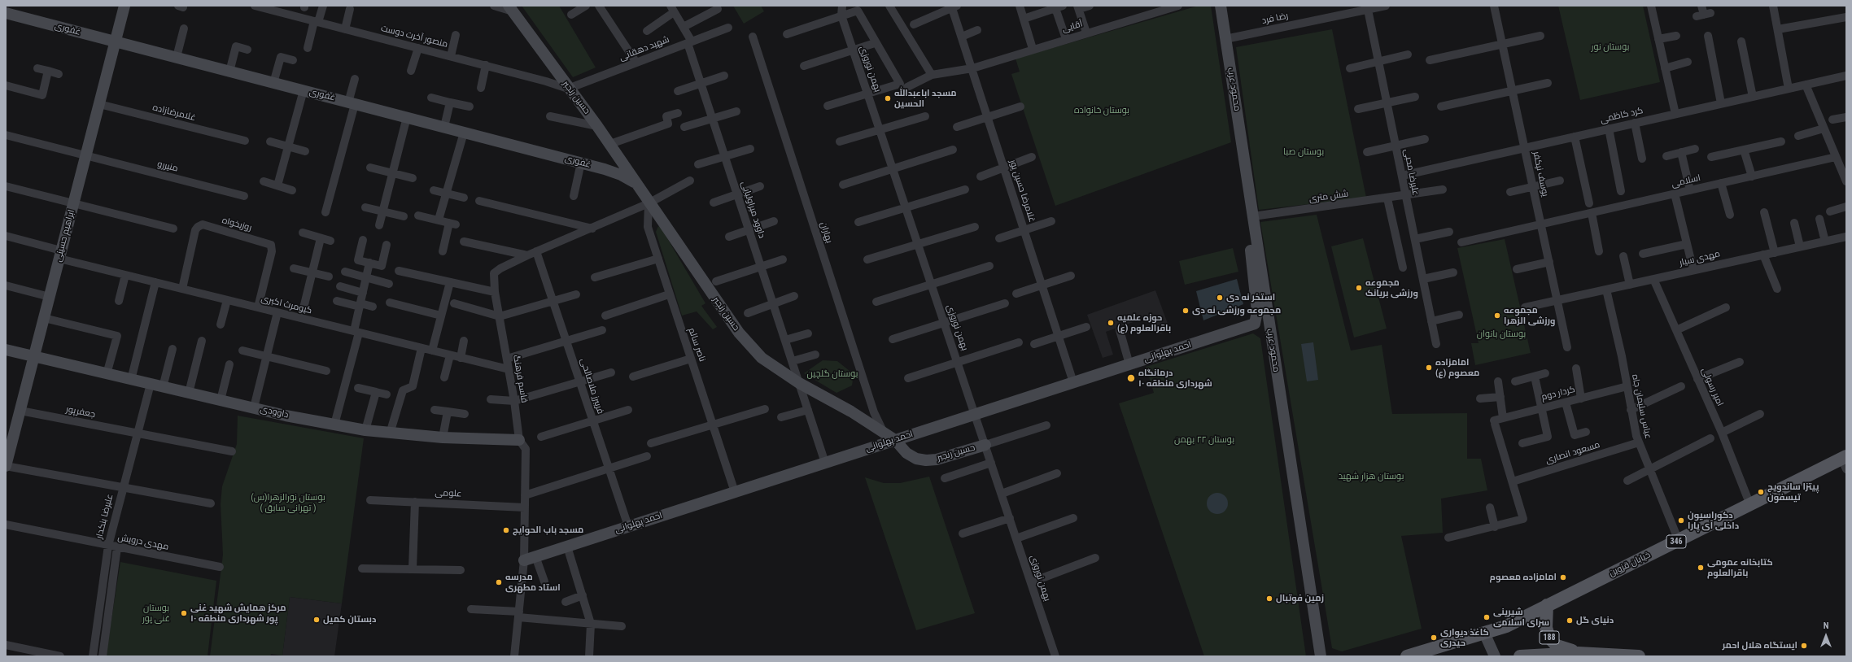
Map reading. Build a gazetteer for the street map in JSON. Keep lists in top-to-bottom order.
{
  "streets": {
    "main road": ["346", "خیابان قزوین", "188"],
    "street": [
      "رضا فرد",
      "آقایی",
      "غفوری",
      "منصور آخرت دوست",
      "شهید دهقانی",
      "بهمن نوروزی",
      "محمود عرب",
      "حسین رنجبر",
      "غلامرضازاده",
      "کرد کاظمی",
      "منیررو",
      "علیرضا محبی",
      "یوسف نیکفر",
      "اسلامی",
      "غلامرضا حسین پور",
      "شش متری",
      "داوود میراولیایی",
      "روزیخواه",
      "بهاران",
      "ابراهیم حسینی",
      "مهدی سیار",
      "کیومرث اکبری",
      "ناصر سالم",
      "احمد پهلوانی",
      "قاسم فرهنگ",
      "فریبرز ملاصالحی",
      "امیر رسولی",
      "کردار دوم",
      "عباس سلیمان جاه",
      "جعفرپور",
      "داوودی",
      "مسعود انصاری",
      "علومی",
      "علیرضا بنکدار",
      "مهدی درویش"
    ]
  },
  "crossings": [
    ["رضا فرد", "محمود عرب"],
    ["رضا فرد", "علیرضا محبی"],
    ["آقایی", "بهمن نوروزی"],
    ["آقایی", "غلامرضا حسین پور"],
    ["غفوری", "حسین رنجبر"],
    ["غفوری", "ابراهیم حسینی"],
    ["منصور آخرت دوست", "شهید دهقانی"],
    ["منصور آخرت دوست", "حسین رنجبر"],
    ["شهید دهقانی", "حسین رنجبر"],
    ["شهید دهقانی", "داوود میراولیایی"],
    ["بهمن نوروزی", "حسین رنجبر"],
    ["بهمن نوروزی", "احمد پهلوانی"],
    ["محمود عرب", "شش متری"],
    ["حسین رنجبر", "داوود میراولیایی"],
    ["حسین رنجبر", "بهاران"],
    ["حسین رنجبر", "ناصر سالم"],
    ["حسین رنجبر", "احمد پهلوانی"],
    ["حسین رنجبر", "قاسم فرهنگ"],
    ["غلامرضازاده", "ابراهیم حسینی"],
    ["کرد کاظمی", "علیرضا محبی"],
    ["کرد کاظمی", "یوسف نیکفر"],
    ["منیررو", "ابراهیم حسینی"],
    ["علیرضا محبی", "شش متری"],
    ["یوسف نیکفر", "اسلامی"],
    ["یوسف نیکفر", "مهدی سیار"],
    ["غلامرضا حسین پور", "احمد پهلوانی"],
    ["داوود میراولیایی", "احمد پهلوانی"],
    ["روزیخواه", "کیومرث اکبری"],
    ["ابراهیم حسینی", "کیومرث اکبری"],
    ["ابراهیم حسینی", "جعفرپور"],
    ["ابراهیم حسینی", "داوودی"],
    ["مهدی سیار", "امیر رسولی"],
    ["مهدی سیار", "عباس سلیمان جاه"],
    ["کیومرث اکبری", "قاسم فرهنگ"],
    ["ناصر سالم", "احمد پهلوانی"],
    ["ناصر سالم", "قاسم فرهنگ"],
    ["احمد پهلوانی", "قاسم فرهنگ"],
    ["احمد پهلوانی", "فریبرز ملاصالحی"],
    ["قاسم فرهنگ", "فریبرز ملاصالحی"],
    ["قاسم فرهنگ", "داوودی"],
    ["قاسم فرهنگ", "علومی"],
    ["امیر رسولی", "خیابان قزوین"],
    ["کردار دوم", "عباس سلیمان جاه"],
    ["کردار دوم", "مسعود انصاری"],
    ["عباس سلیمان جاه", "مسعود انصاری"],
    ["عباس سلیمان جاه", "خیابان قزوین"],
    ["جعفرپور", "علیرضا بنکدار"],
    ["داوودی", "علیرضا بنکدار"],
    ["علیرضا بنکدار", "مهدی درویش"],
    ["خیابان قزوین", "188"]
  ],
  "parks": [
    "بوستان نور",
    "بوستان خانواده",
    "بوستان صبا",
    "بوستان بانوان",
    "بوستان گلچین",
    "بوستان ۲۲ بهمن",
    "بوستان هزار شهید",
    "بوستان نورالزهرا(س) ( تهرانی سابق )",
    "بوستان غنی پور"
  ],
  "places": [
    "مسجد اباعبدالله الحسین",
    "مجموعه ورزشی بریانک",
    "استخر نه دی",
    "مجموعه ورزشی نه دی",
    "مجموعه ورزشی الزهرا",
    "حوزه علمیه باقرالعلوم (ع)",
    "امامزاده معصوم (ع)",
    "درمانگاه شهرداری منطقه ۱۰",
    "پیتزا ساندویچ تیسفون",
    "دکوراسیون داخلی آی پارا",
    "مسجد باب الحوایج",
    "کتابخانه عمومی باقرالعلوم",
    "امامزاده معصوم",
    "مدرسه استاد مطهری",
    "زمین فوتبال",
    "مرکز همایش شهید غنی پور شهرداری منطقه ۱۰",
    "شیرینی سرای اسلامی",
    "دبستان کمیل",
    "دنیای گل",
    "کاغذ دیواری حیدری",
    "ایستگاه هلال احمر"
  ],
  "north": "top"
}
